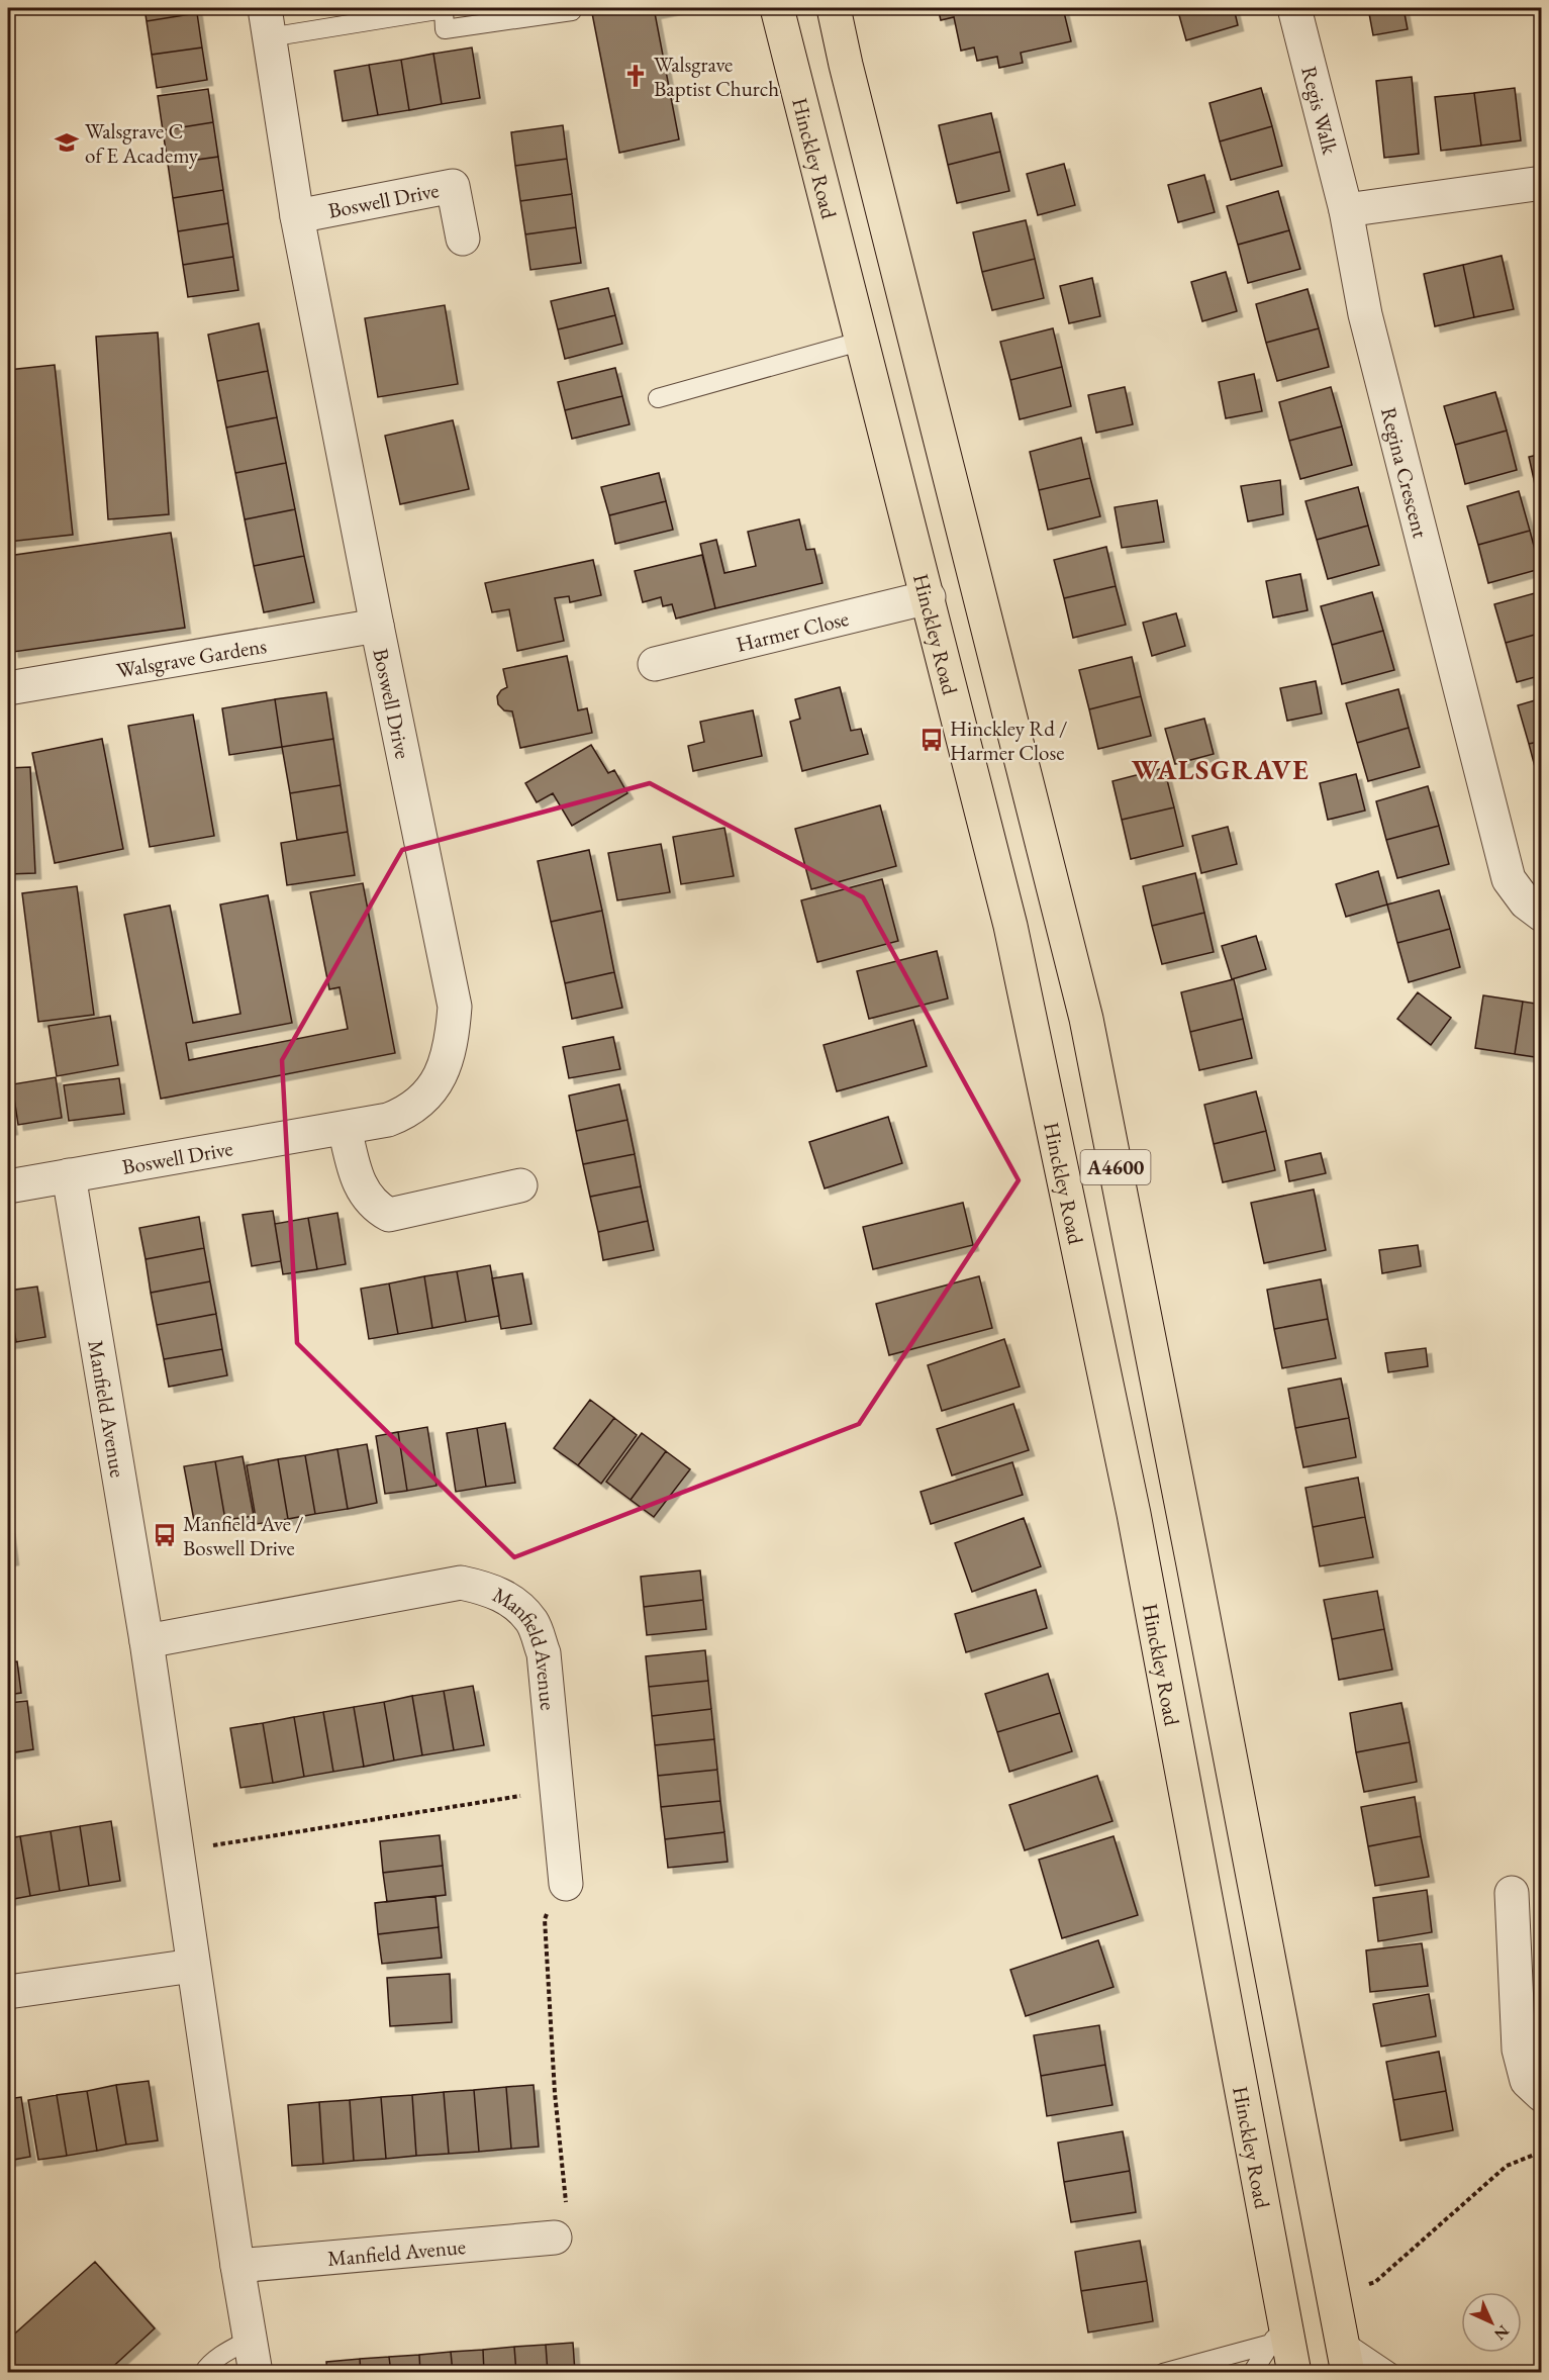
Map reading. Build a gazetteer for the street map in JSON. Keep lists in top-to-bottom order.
{
  "streets": {
    "highway": ["Hinckley Road", "A4600"],
    "street": [
      "Regis Walk",
      "Boswell Drive",
      "Regina Crescent",
      "Harmer Close",
      "Walsgrave Gardens",
      "Manfield Avenue"
    ]
  },
  "crossings": [
    ["Regis Walk", "Regina Crescent"],
    ["Hinckley Road", "Harmer Close"],
    ["Boswell Drive", "Walsgrave Gardens"],
    ["Boswell Drive", "Manfield Avenue"]
  ],
  "districts": ["WALSGRAVE"],
  "places": {
    "church": ["Walsgrave Baptist Church"],
    "school or university": ["Walsgrave C of E Academy"],
    "bus stop": ["Hinckley Rd / Harmer Close", "Manfield Ave / Boswell Drive"]
  },
  "north": "bottom right"
}
